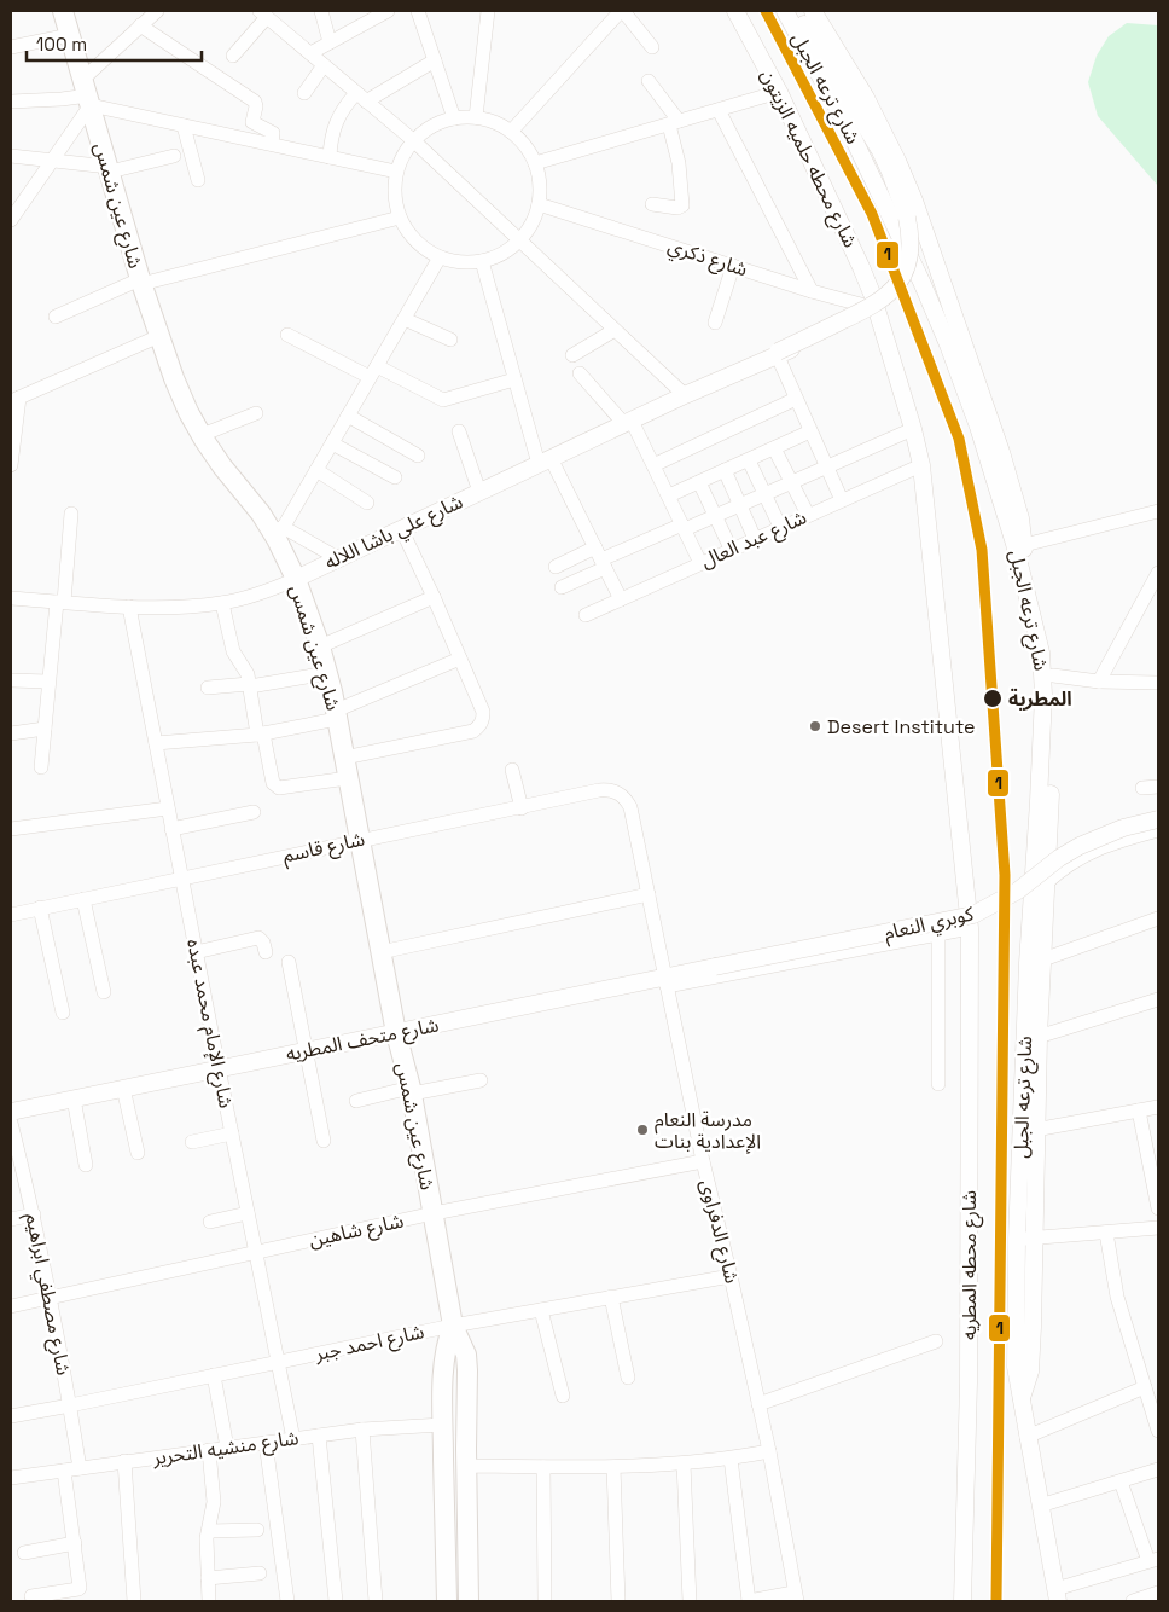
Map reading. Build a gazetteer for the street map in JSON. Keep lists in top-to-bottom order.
{
  "streets": {
    "main road": ["شارع عين شمس"],
    "street": [
      "شارع ترعه الجبل",
      "شارع محطه حلميه الزيتون",
      "شارع ذكري",
      "شارع علي باشا اللاله",
      "شارع عبد العال",
      "شارع قاسم",
      "كوبري النعام",
      "شارع الإمام محمد عبده",
      "شارع متحف المطريه",
      "شارع شاهين",
      "شارع الدفراوى",
      "شارع محطه المطريه",
      "شارع مصطفي ابراهيم",
      "شارع احمد جبر",
      "شارع منشيه التحرير"
    ]
  },
  "crossings": [
    ["شارع محطه حلميه الزيتون", "شارع ذكري"],
    ["شارع محطه حلميه الزيتون", "شارع علي باشا اللاله"],
    ["شارع محطه حلميه الزيتون", "شارع عبد العال"],
    ["شارع محطه حلميه الزيتون", "شارع محطه المطريه"],
    ["شارع عين شمس", "شارع علي باشا اللاله"],
    ["شارع عين شمس", "شارع قاسم"],
    ["شارع عين شمس", "شارع متحف المطريه"],
    ["شارع عين شمس", "شارع شاهين"],
    ["شارع عين شمس", "شارع احمد جبر"],
    ["شارع عين شمس", "شارع منشيه التحرير"],
    ["شارع ذكري", "شارع علي باشا اللاله"],
    ["شارع علي باشا اللاله", "شارع الإمام محمد عبده"],
    ["شارع عبد العال", "شارع محطه المطريه"],
    ["شارع قاسم", "شارع الإمام محمد عبده"],
    ["شارع قاسم", "شارع الدفراوى"],
    ["كوبري النعام", "شارع متحف المطريه"],
    ["شارع الإمام محمد عبده", "شارع متحف المطريه"],
    ["شارع الإمام محمد عبده", "شارع شاهين"],
    ["شارع الإمام محمد عبده", "شارع احمد جبر"],
    ["شارع الإمام محمد عبده", "شارع منشيه التحرير"],
    ["شارع متحف المطريه", "شارع الدفراوى"],
    ["شارع متحف المطريه", "شارع محطه المطريه"],
    ["شارع شاهين", "شارع الدفراوى"],
    ["شارع شاهين", "شارع مصطفي ابراهيم"],
    ["شارع الدفراوى", "شارع احمد جبر"],
    ["شارع مصطفي ابراهيم", "شارع احمد جبر"],
    ["شارع مصطفي ابراهيم", "شارع منشيه التحرير"]
  ],
  "places": ["المطرية", "Desert Institute", "مدرسة النعام الإعدادية بنات"],
  "lines": ["transit line 1"],
  "scale_bar": "100 m"
}
